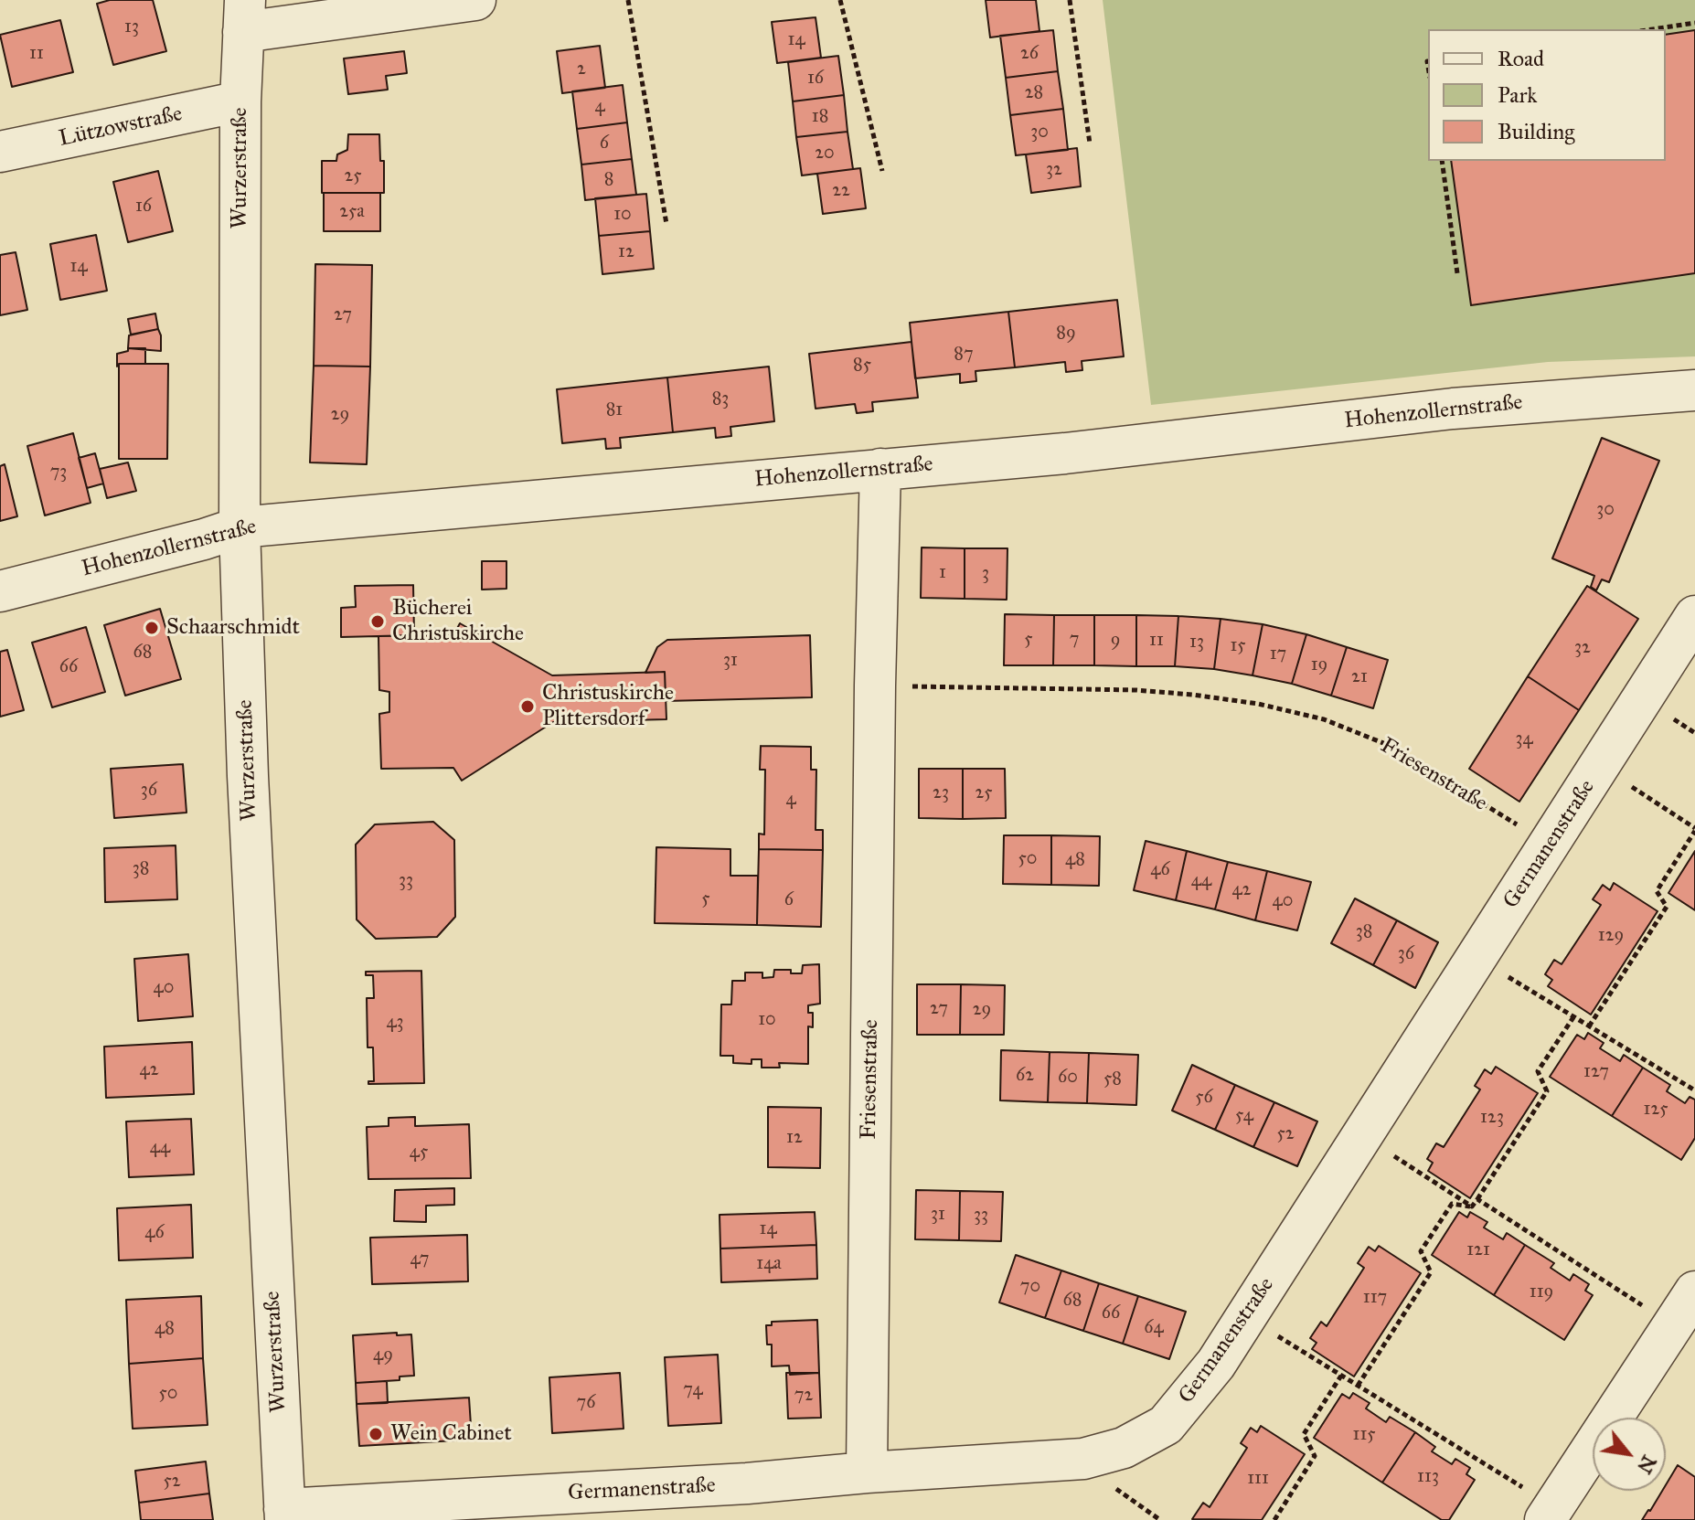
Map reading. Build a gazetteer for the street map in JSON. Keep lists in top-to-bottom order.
{
  "streets": {
    "street": [
      "Lützowstraße",
      "Wurzerstraße",
      "Hohenzollernstraße",
      "Friesenstraße",
      "Germanenstraße"
    ]
  },
  "crossings": [
    ["Lützowstraße", "Wurzerstraße"],
    ["Wurzerstraße", "Hohenzollernstraße"],
    ["Wurzerstraße", "Germanenstraße"],
    ["Hohenzollernstraße", "Friesenstraße"],
    ["Friesenstraße", "Germanenstraße"]
  ],
  "places": [
    "Bücherei Christuskirche",
    "Schaarschmidt",
    "Christuskirche Plittersdorf",
    "Wein Cabinet"
  ],
  "house_numbers": [
    "13",
    "14",
    "11",
    "26",
    "2",
    "16",
    "28",
    "4",
    "18",
    "30",
    "6",
    "20",
    "32",
    "25",
    "8",
    "22",
    "16",
    "25a",
    "10",
    "12",
    "14",
    "27",
    "89",
    "87",
    "85",
    "83",
    "81",
    "29",
    "73",
    "30",
    "1",
    "3",
    "5",
    "7",
    "9",
    "11",
    "13",
    "15",
    "32",
    "68",
    "17",
    "31",
    "19",
    "66",
    "21",
    "34",
    "36",
    "23",
    "25",
    "4",
    "50",
    "48",
    "38",
    "46",
    "33",
    "44",
    "42",
    "5",
    "6",
    "40",
    "38",
    "129",
    "36",
    "40",
    "27",
    "29",
    "10",
    "43",
    "42",
    "127",
    "62",
    "60",
    "58",
    "56",
    "125",
    "54",
    "123",
    "52",
    "12",
    "44",
    "45",
    "31",
    "33",
    "14",
    "46",
    "121",
    "47",
    "14a",
    "70",
    "119",
    "117",
    "68",
    "66",
    "64",
    "48",
    "49",
    "74",
    "50",
    "72",
    "76",
    "115",
    "113",
    "111",
    "52"
  ],
  "legend": ["Road", "Park", "Building"],
  "north": "bottom right"
}
